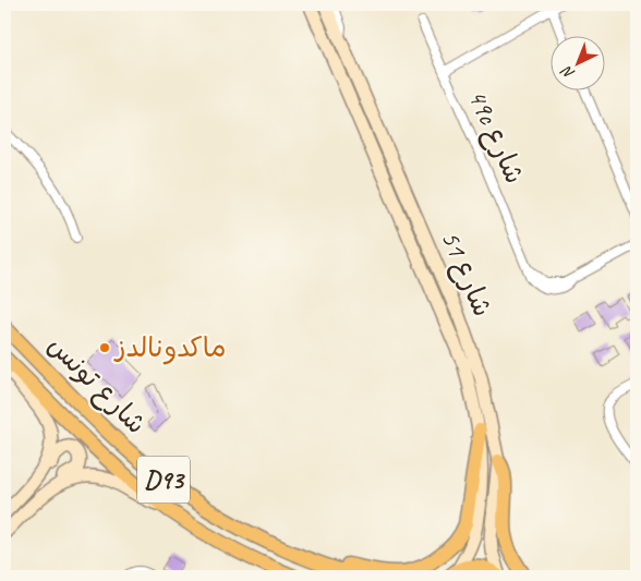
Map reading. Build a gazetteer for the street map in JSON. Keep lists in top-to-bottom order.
{
  "streets": {
    "main road": ["شارع تونس", "D93"],
    "street": ["49c شارع", "شارع 51"]
  },
  "places": ["ماكدونالدز"],
  "north": "bottom left"
}
